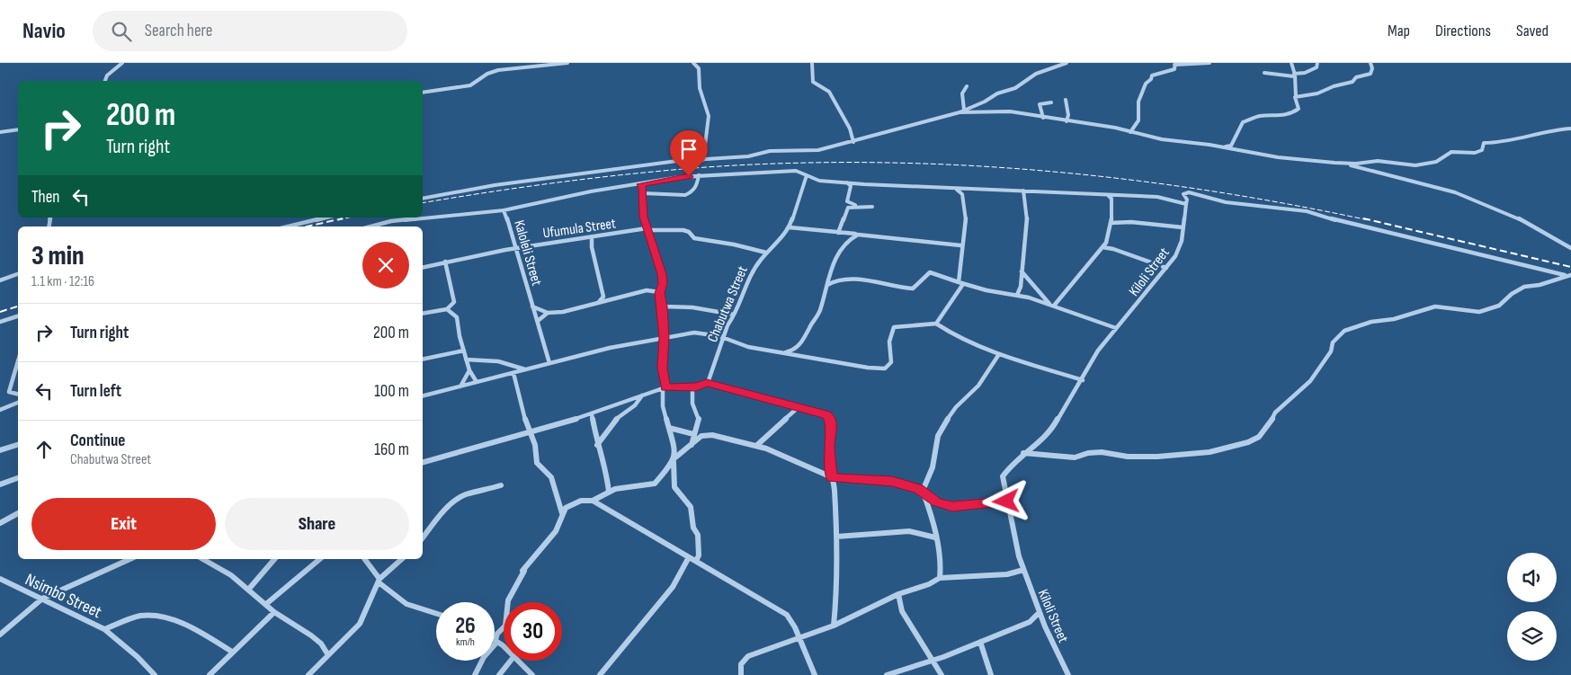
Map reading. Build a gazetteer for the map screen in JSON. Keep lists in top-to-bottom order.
{
  "streets": {
    "street": [
      "Ufumula Street",
      "Kaloleli Street",
      "Kiloli Street",
      "Chabutwa Street",
      "Nsimbo Street"
    ]
  },
  "crossings": [
    ["Ufumula Street", "Kaloleli Street"],
    ["Ufumula Street", "Chabutwa Street"]
  ],
  "page": {
    "header": "Navio",
    "search": "Search here",
    "nav": ["Map", "Directions", "Saved"],
    "turn": ["200 m", "Turn right"],
    "then": "Then",
    "heading": ["3 min", "1.1 km · 12:16"],
    "list": [
      {
        "name": "Turn right",
        "value": "200 m"
      },
      {
        "name": "Turn left",
        "value": "100 m"
      },
      {
        "name": "Continue",
        "note": "Chabutwa Street",
        "value": "160 m"
      }
    ],
    "buttons": ["Exit", "Share"],
    "speed": "26 km/h",
    "limit": "30"
  }
}
